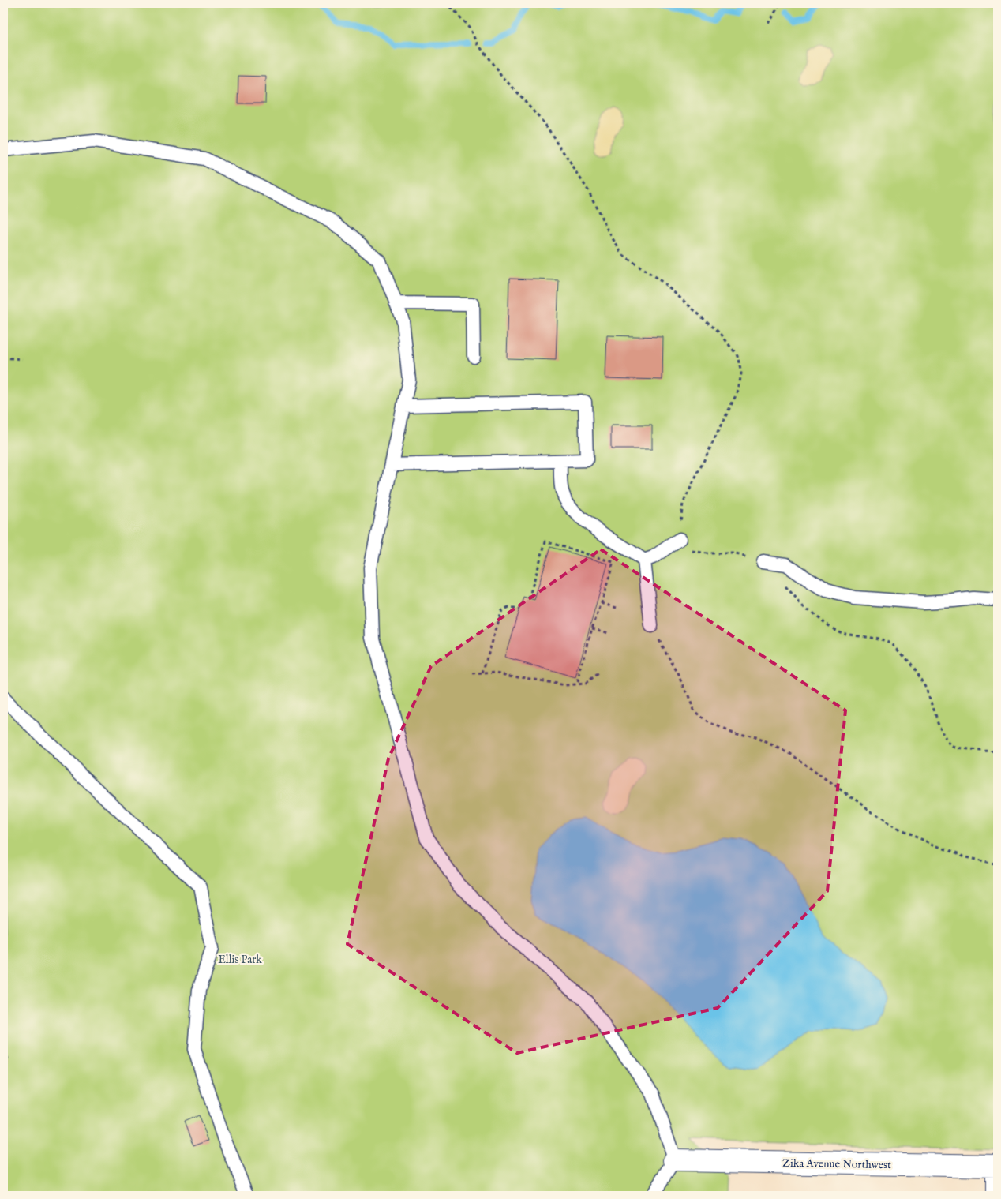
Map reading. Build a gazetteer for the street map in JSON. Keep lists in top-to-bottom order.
{
  "streets": {
    "street": ["Zika Avenue Northwest"]
  },
  "parks": ["Ellis Park"]
}
